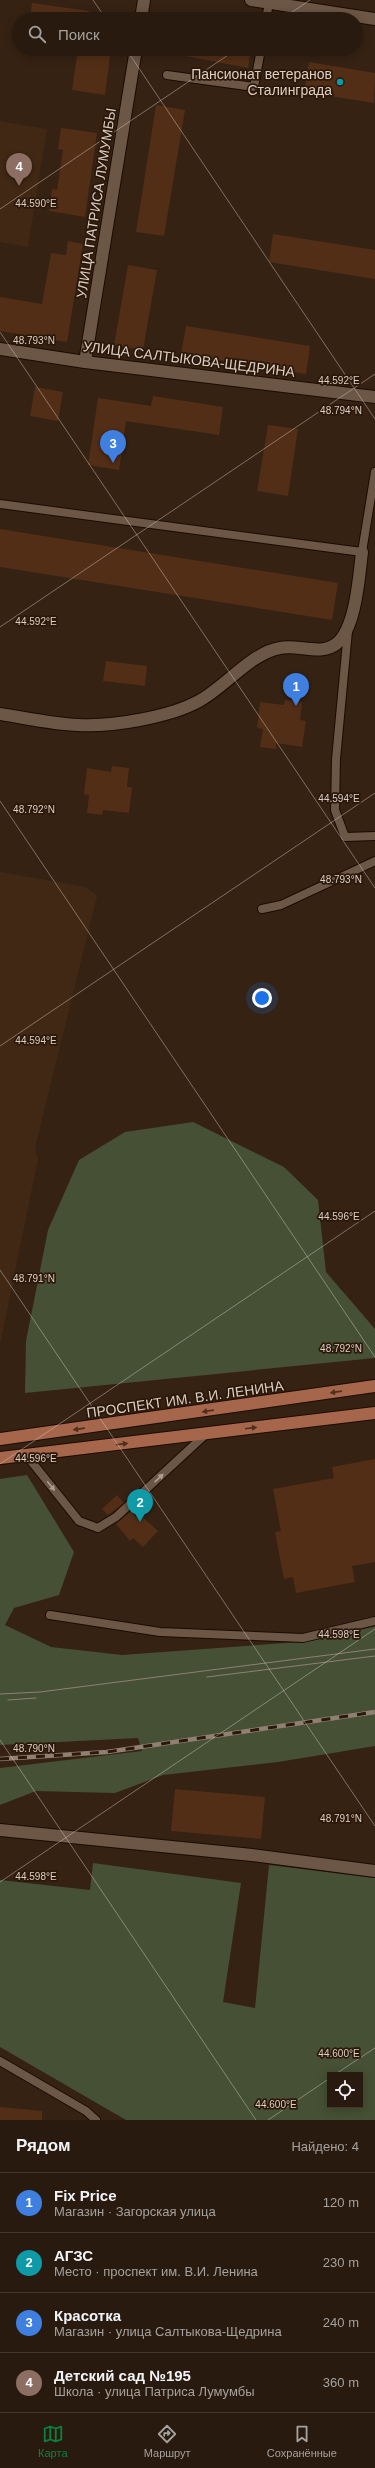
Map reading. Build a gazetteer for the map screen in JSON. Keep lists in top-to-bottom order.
{
  "streets": {
    "main road": ["ПРОСПЕКТ ИМ. В.И. ЛЕНИНА"],
    "street": ["УЛИЦА ПАТРИСА ЛУМУМБЫ", "УЛИЦА САЛТЫКОВА-ЩЕДРИНА"]
  },
  "crossings": [
    ["УЛИЦА ПАТРИСА ЛУМУМБЫ", "УЛИЦА САЛТЫКОВА-ЩЕДРИНА"]
  ],
  "places": ["Пансионат ветеранов Сталинграда"],
  "page": {
    "search": "Поиск",
    "pins": [
      "4",
      "3",
      "1",
      "2"
    ],
    "heading": ["Рядом", "Найдено: 4"],
    "list": [
      {
        "mark": "1",
        "name": "Fix Price",
        "note": "Магазин · Загорская улица",
        "value": "120 m"
      },
      {
        "mark": "2",
        "name": "АГЗС",
        "note": "Место · проспект им. В.И. Ленина",
        "value": "230 m"
      },
      {
        "mark": "3",
        "name": "Красотка",
        "note": "Магазин · улица Салтыкова-Щедрина",
        "value": "240 m"
      },
      {
        "mark": "4",
        "name": "Детский сад №195",
        "note": "Школа · улица Патриса Лумумбы",
        "value": "360 m"
      }
    ],
    "nav": ["Карта", "Маршрут", "Сохранённые"]
  },
  "coordinates": [
    "44.590°E",
    "48.793°N",
    "44.592°E",
    "48.794°N",
    "44.594°E",
    "48.792°N",
    "44.596°E",
    "48.791°N",
    "44.598°E",
    "48.790°N",
    "44.600°E"
  ]
}
